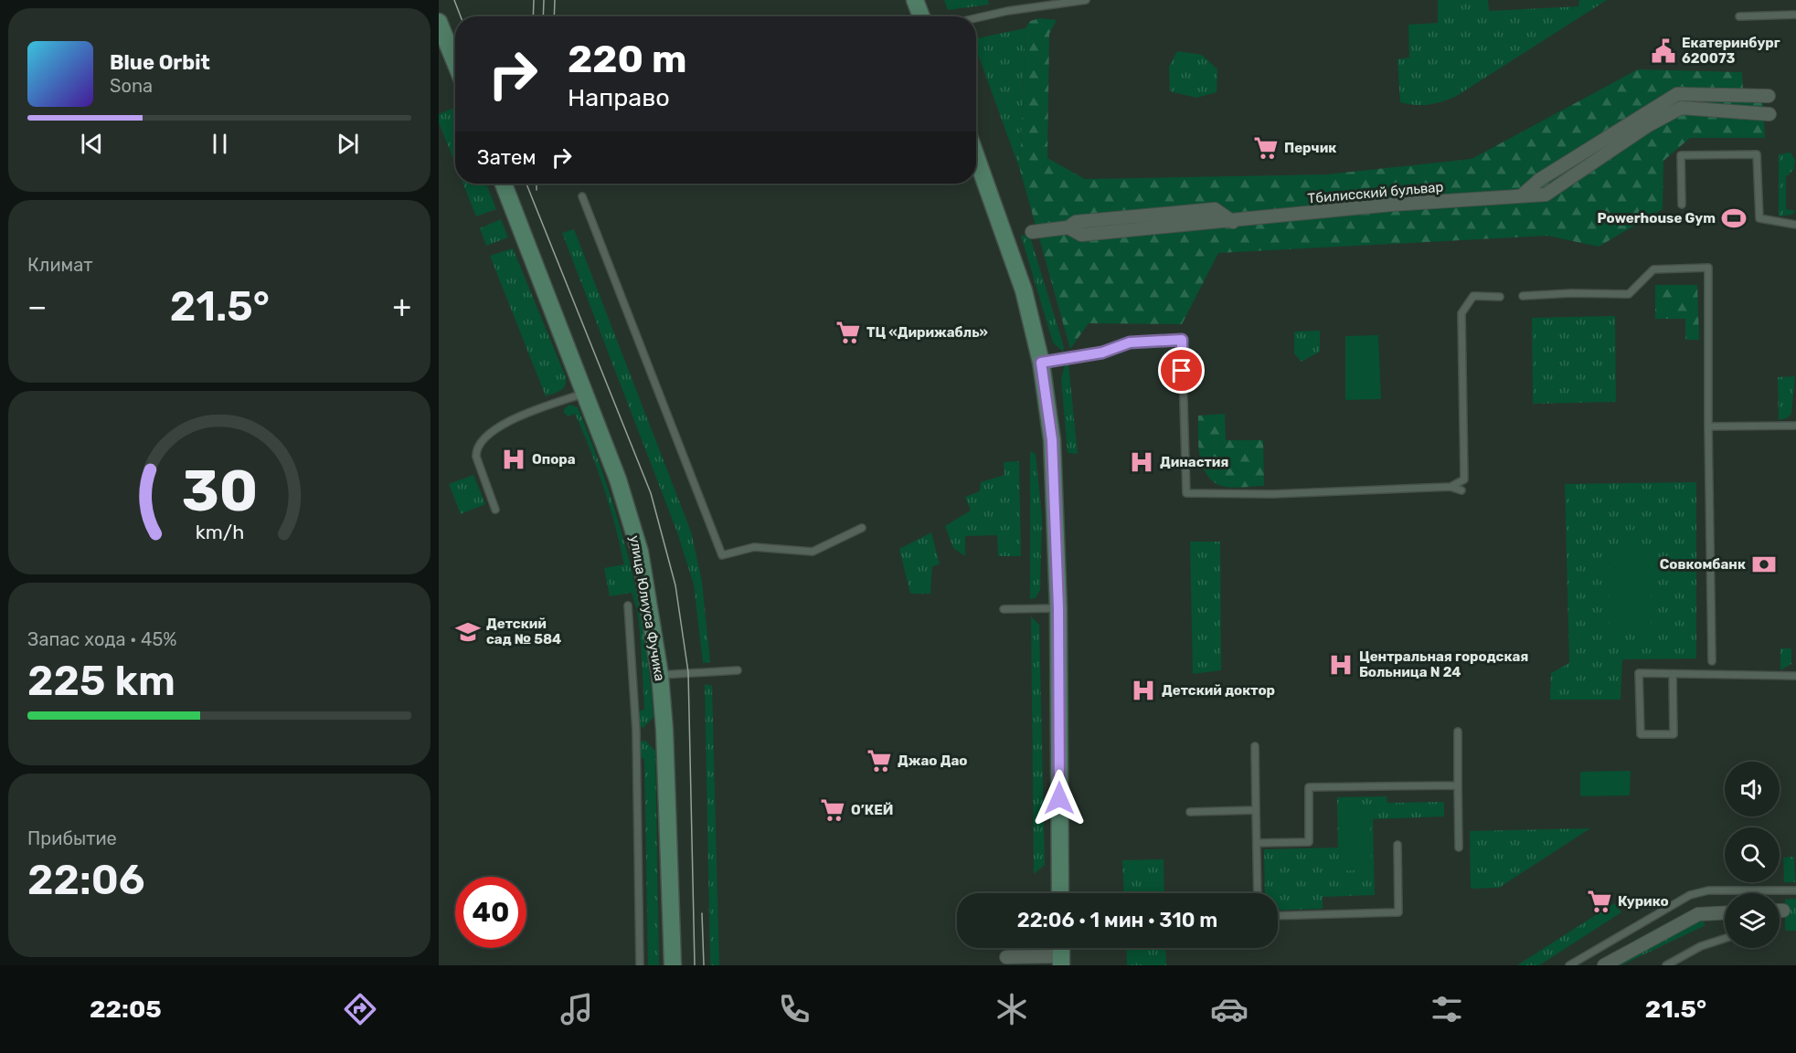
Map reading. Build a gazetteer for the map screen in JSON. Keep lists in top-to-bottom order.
{
  "streets": {
    "street": ["Тбилисский бульвар", "улица Юлиуса Фучика"]
  },
  "places": {
    "public building": ["Екатеринбург 620073"],
    "supermarket": [
      "Перчик",
      "ТЦ «Дирижабль»",
      "Джао Дао",
      "О’КЕЙ",
      "Курико"
    ],
    "sports": ["Powerhouse Gym"],
    "hospital": [
      "Опора",
      "Династия",
      "Центральная городская Больница N 24",
      "Детский доктор"
    ],
    "bank": ["Совкомбанк"],
    "school or university": ["Детский сад № 584"]
  },
  "page": {
    "turn": ["220 m", "Направо"],
    "song": ["Blue Orbit", "Sona"],
    "then": "Затем",
    "tile": [
      "Климат",
      ["Запас хода · 45%", "225 km"],
      ["Прибытие", "22:06"]
    ],
    "heat": ["−", "21.5°", "+"],
    "limit": "40",
    "trip": "22:06 · 1 мин · 310 m",
    "tabs": ["22:05", "21.5°"],
    "gauge": ["30", "km/h"]
  }
}
